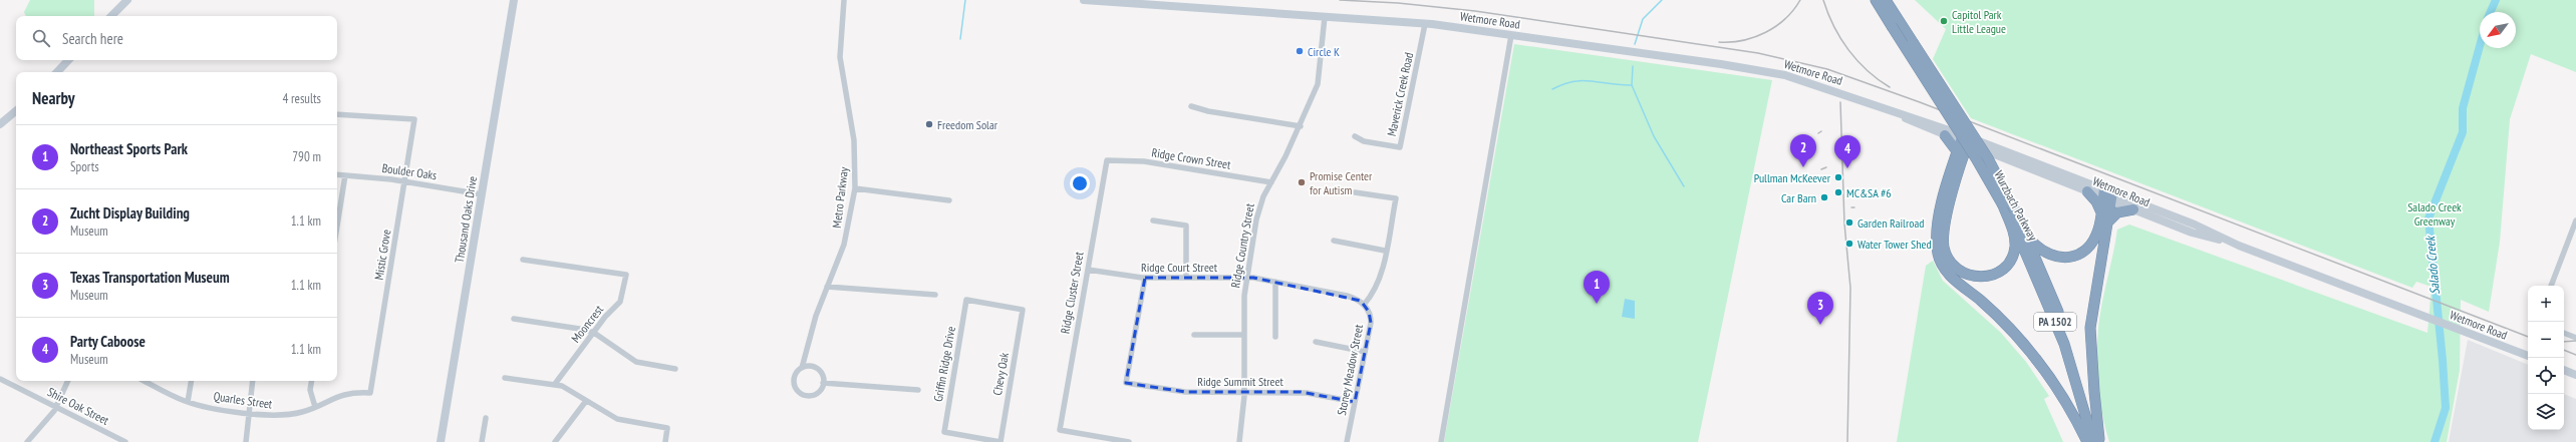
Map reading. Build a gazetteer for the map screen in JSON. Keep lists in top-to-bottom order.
{
  "streets": {
    "highway": ["Wurzbach Parkway", "PA 1502"],
    "main road": ["Wetmore Road", "Thousand Oaks Drive"],
    "street": [
      "Maverick Creek Road",
      "Ridge Crown Street",
      "Boulder Oaks",
      "Metro Parkway",
      "Ridge Country Street",
      "Mistic Grove",
      "Ridge Court Street",
      "Ridge Cluster Street",
      "Mooncrest",
      "Griffin Ridge Drive",
      "Stoney Meadow Street",
      "Chevy Oak",
      "Ridge Summit Street",
      "Quarles Street",
      "Shire Oak Street"
    ]
  },
  "crossings": [
    ["Wetmore Road", "Maverick Creek Road"],
    ["Wetmore Road", "Ridge Country Street"],
    ["Ridge Crown Street", "Ridge Country Street"],
    ["Ridge Crown Street", "Ridge Cluster Street"],
    ["Boulder Oaks", "Thousand Oaks Drive"],
    ["Boulder Oaks", "Mistic Grove"],
    ["Ridge Country Street", "Ridge Court Street"],
    ["Ridge Country Street", "Ridge Summit Street"],
    ["Mistic Grove", "Quarles Street"],
    ["Ridge Court Street", "Ridge Cluster Street"],
    ["Ridge Court Street", "Stoney Meadow Street"],
    ["Ridge Court Street", "Ridge Summit Street"],
    ["Griffin Ridge Drive", "Chevy Oak"],
    ["Stoney Meadow Street", "Ridge Summit Street"]
  ],
  "water": ["Salado Creek"],
  "parks": ["Salado Creek Greenway"],
  "places": [
    "Capitol Park Little League",
    "Circle K",
    "Freedom Solar",
    "Pullman McKeever",
    "Promise Center for Autism",
    "MC&SA #6",
    "Car Barn",
    "Garden Railroad",
    "Water Tower Shed"
  ],
  "north": "bottom left",
  "page": {
    "search": "Search here",
    "heading": ["Nearby", "4 results"],
    "list": [
      {
        "mark": "1",
        "name": "Northeast Sports Park",
        "note": "Sports",
        "value": "790 m"
      },
      {
        "mark": "2",
        "name": "Zucht Display Building",
        "note": "Museum",
        "value": "1.1 km"
      },
      {
        "mark": "3",
        "name": "Texas Transportation Museum",
        "note": "Museum",
        "value": "1.1 km"
      },
      {
        "mark": "4",
        "name": "Party Caboose",
        "note": "Museum",
        "value": "1.1 km"
      }
    ],
    "pins": [
      "2",
      "4",
      "1",
      "3"
    ],
    "map_buttons": ["+", "−"]
  }
}
